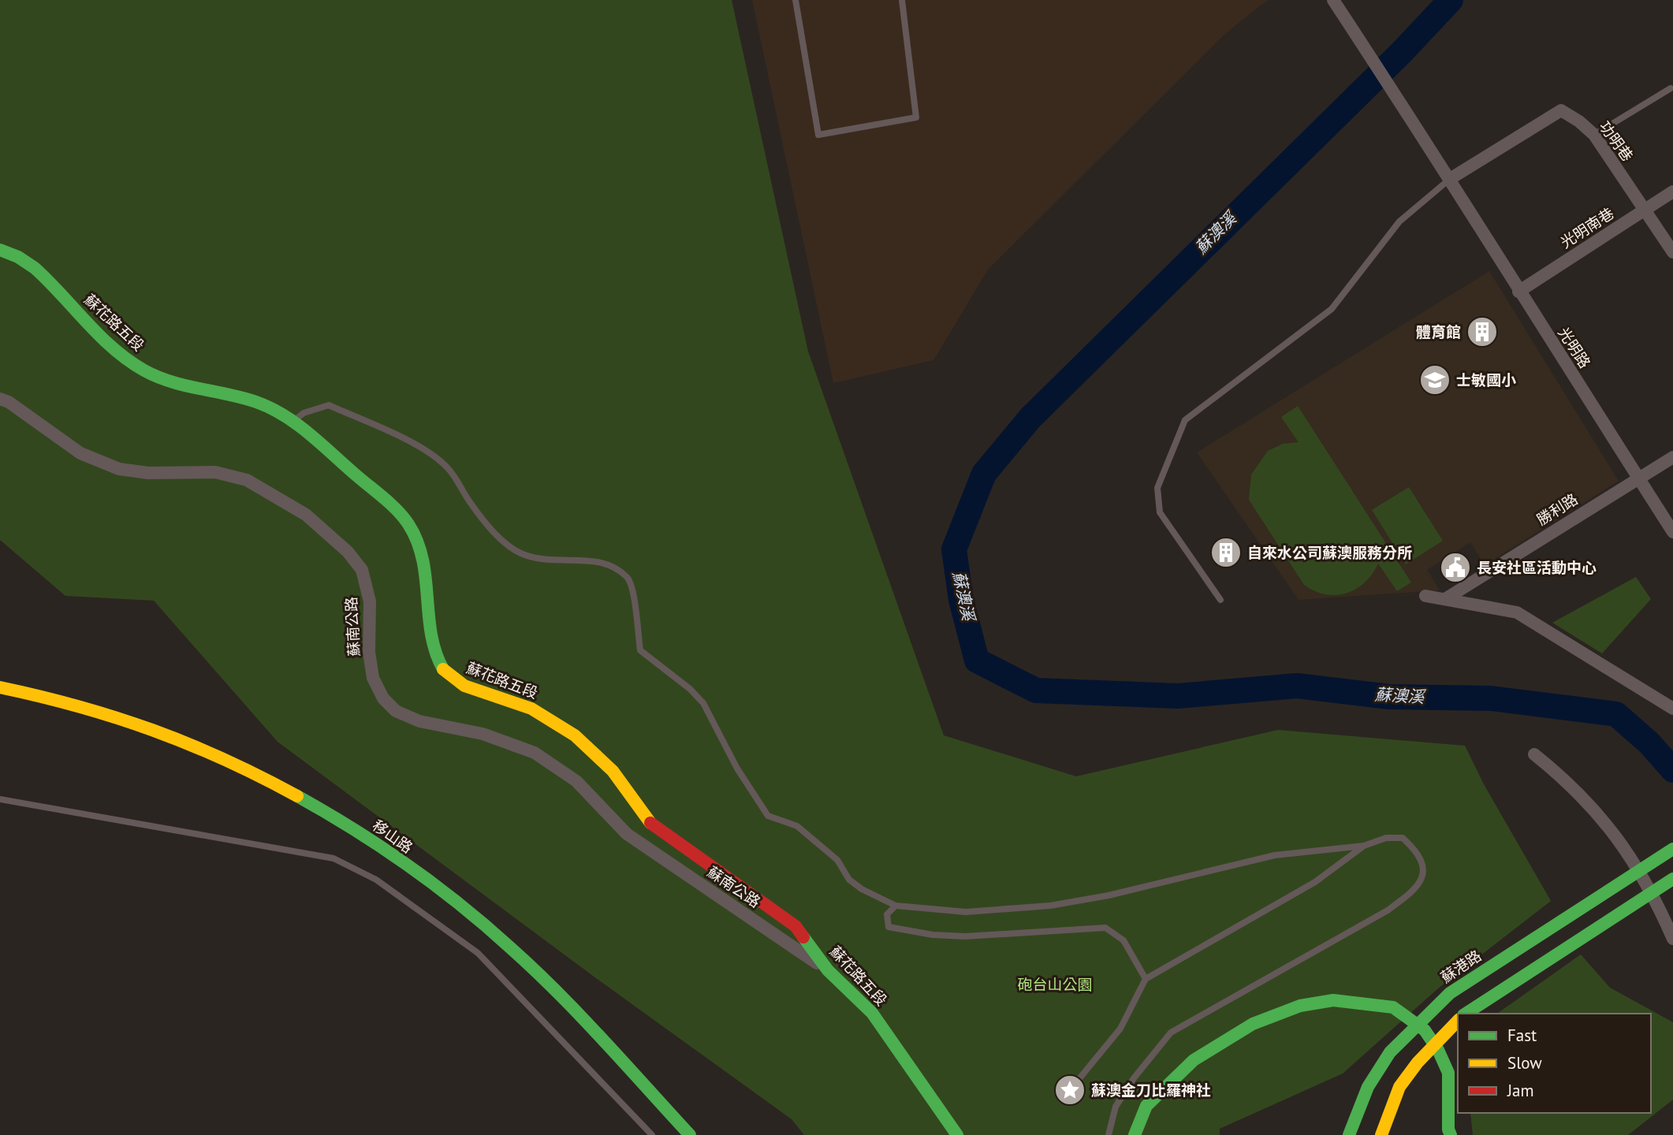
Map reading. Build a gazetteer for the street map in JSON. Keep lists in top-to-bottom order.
{
  "streets": {
    "main road": ["蘇花路五段", "移山路", "蘇港路"],
    "street": [
      "功明巷",
      "光明南巷",
      "光明路",
      "勝利路",
      "蘇南公路"
    ]
  },
  "crossings": [
    ["功明巷", "光明南巷"],
    ["功明巷", "光明路"],
    ["光明南巷", "光明路"],
    ["蘇花路五段", "蘇南公路"],
    ["光明路", "勝利路"]
  ],
  "water": ["蘇澳溪"],
  "parks": ["砲台山公園"],
  "places": {
    "building": ["體育館", "自來水公司蘇澳服務分所"],
    "school or university": ["士敏國小"],
    "public building": ["長安社區活動中心"],
    "place": ["蘇澳金刀比羅神社"]
  },
  "legend": ["Fast", "Slow", "Jam"]
}
